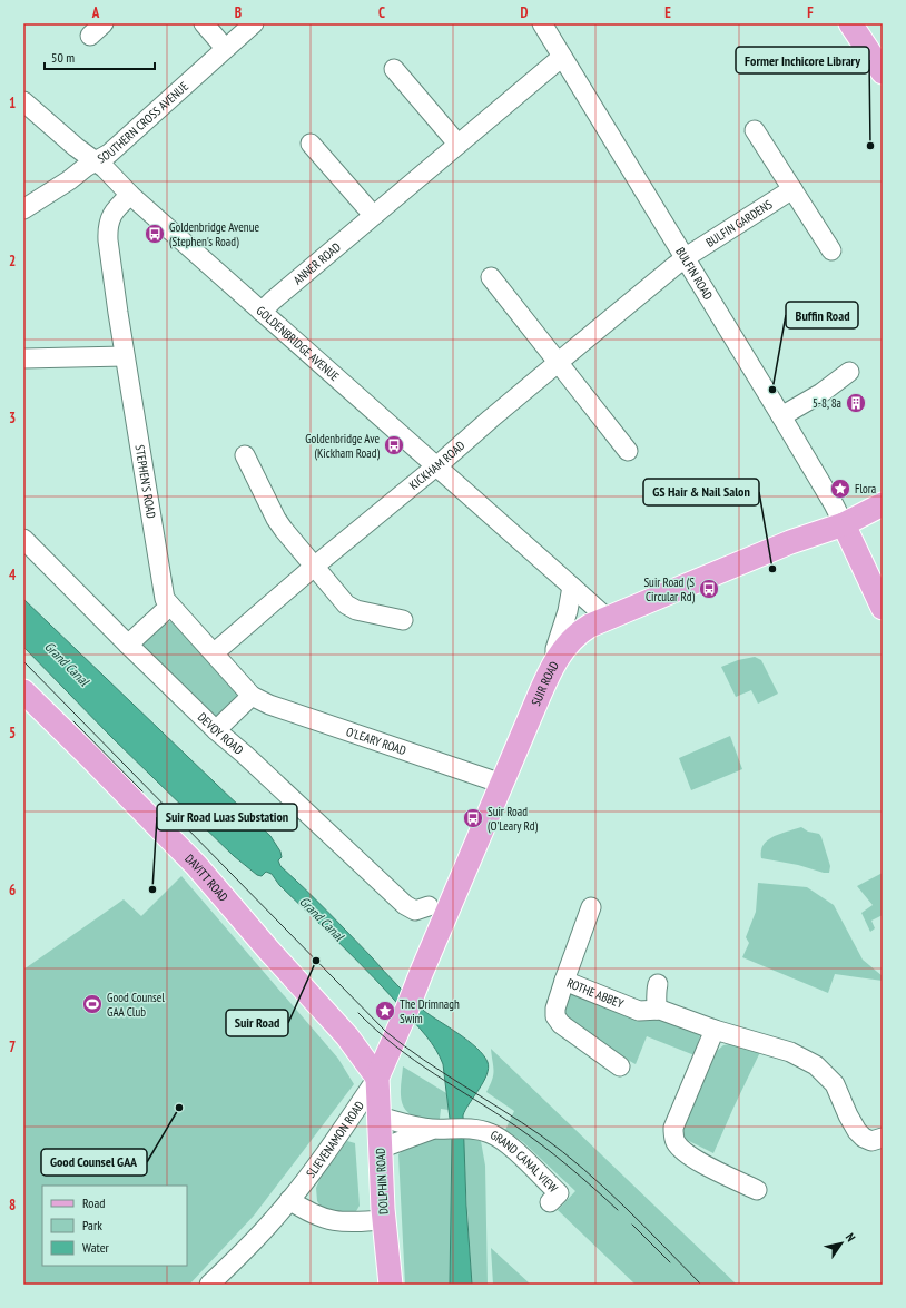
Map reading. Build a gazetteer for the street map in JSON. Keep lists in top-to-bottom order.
{
  "streets": {
    "main road": ["SUIR ROAD", "DAVITT ROAD", "DOLPHIN ROAD"],
    "street": [
      "SOUTHERN CROSS AVENUE",
      "BULFIN GARDENS",
      "ANNER ROAD",
      "BULFIN ROAD",
      "GOLDENBRIDGE AVENUE",
      "KICKHAM ROAD",
      "STEPHEN'S ROAD",
      "DEVOY ROAD",
      "O'LEARY ROAD",
      "ROTHE ABBEY",
      "SLIEVENAMON ROAD",
      "GRAND CANAL VIEW"
    ]
  },
  "crossings": [
    ["SOUTHERN CROSS AVENUE", "GOLDENBRIDGE AVENUE"],
    ["BULFIN GARDENS", "BULFIN ROAD"],
    ["BULFIN GARDENS", "KICKHAM ROAD"],
    ["ANNER ROAD", "BULFIN ROAD"],
    ["ANNER ROAD", "GOLDENBRIDGE AVENUE"],
    ["BULFIN ROAD", "KICKHAM ROAD"],
    ["BULFIN ROAD", "SUIR ROAD"],
    ["GOLDENBRIDGE AVENUE", "KICKHAM ROAD"],
    ["GOLDENBRIDGE AVENUE", "STEPHEN'S ROAD"],
    ["GOLDENBRIDGE AVENUE", "SUIR ROAD"],
    ["KICKHAM ROAD", "STEPHEN'S ROAD"],
    ["KICKHAM ROAD", "O'LEARY ROAD"],
    ["STEPHEN'S ROAD", "O'LEARY ROAD"],
    ["SUIR ROAD", "O'LEARY ROAD"],
    ["SUIR ROAD", "DAVITT ROAD"],
    ["SUIR ROAD", "SLIEVENAMON ROAD"],
    ["SUIR ROAD", "DOLPHIN ROAD"],
    ["DAVITT ROAD", "SLIEVENAMON ROAD"],
    ["DAVITT ROAD", "DOLPHIN ROAD"],
    ["SLIEVENAMON ROAD", "DOLPHIN ROAD"]
  ],
  "water": ["Grand Canal"],
  "places": {
    "other": [
      "Former Inchicore Library",
      "Buffin Road",
      "GS Hair & Nail Salon",
      "Suir Road Luas Substation",
      "Suir Road",
      "Good Counsel GAA"
    ],
    "bus stop": [
      "Goldenbridge Avenue (Stephen's Road)",
      "Goldenbridge Ave (Kickham Road)",
      "Suir Road (S Circular Rd)",
      "Suir Road (O'Leary Rd)"
    ],
    "building": ["5-8, 8a"],
    "place": ["Flora", "The Drimnagh Swim"],
    "sports": ["Good Counsel GAA Club"]
  },
  "legend": ["Road", "Park", "Water"],
  "scale_bar": "50 m",
  "north": "top right",
  "grid": {
    "columns": [
      "A",
      "B",
      "C",
      "D",
      "E",
      "F"
    ],
    "rows": [
      "1",
      "2",
      "3",
      "4",
      "5",
      "6",
      "7",
      "8"
    ]
  }
}
